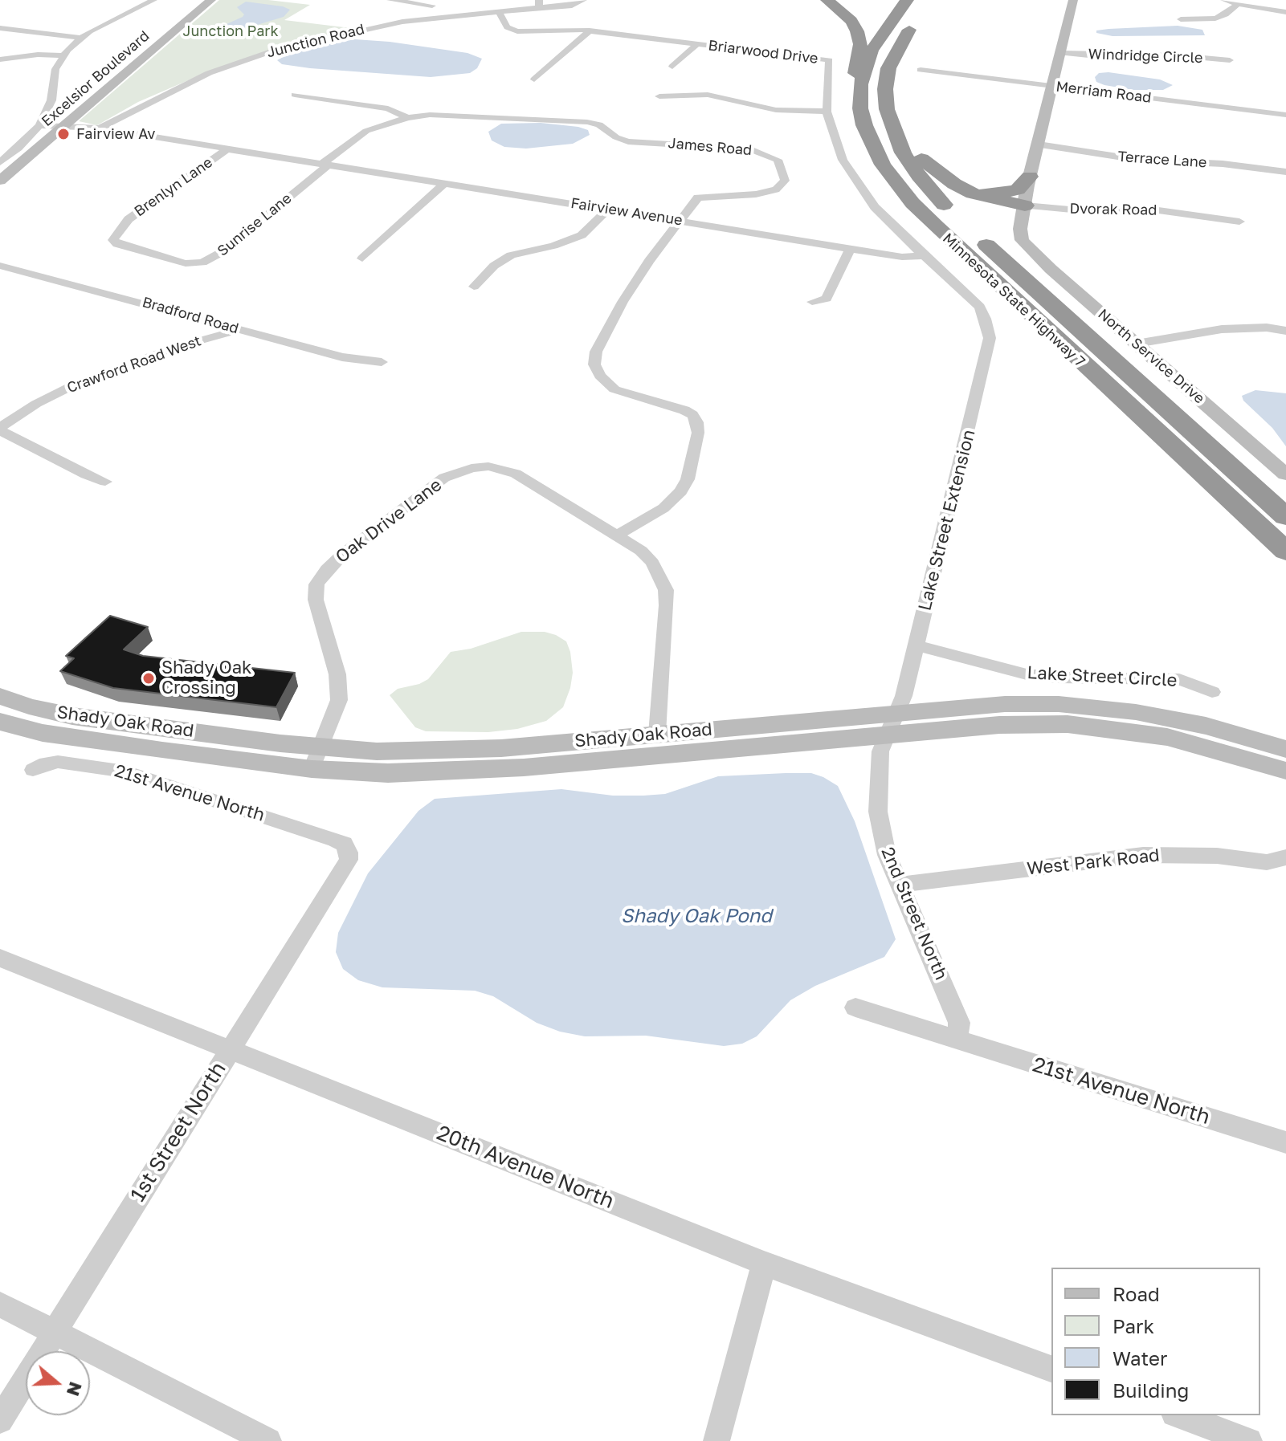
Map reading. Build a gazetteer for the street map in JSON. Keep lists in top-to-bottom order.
{
  "streets": {
    "highway": ["Minnesota State Highway 7"],
    "main road": ["Excelsior Boulevard", "North Service Drive", "Shady Oak Road"],
    "street": [
      "Junction Road",
      "Briarwood Drive",
      "Windridge Circle",
      "Merriam Road",
      "James Road",
      "Terrace Lane",
      "Brenlyn Lane",
      "Dvorak Road",
      "Fairview Avenue",
      "Sunrise Lane",
      "Bradford Road",
      "Crawford Road West",
      "Lake Street Extension",
      "Oak Drive Lane",
      "Lake Street Circle",
      "21st Avenue North",
      "West Park Road",
      "2nd Street North",
      "1st Street North",
      "20th Avenue North"
    ]
  },
  "crossings": [
    ["Junction Road", "Briarwood Drive"],
    ["Junction Road", "Fairview Avenue"],
    ["Briarwood Drive", "Fairview Avenue"],
    ["Briarwood Drive", "Lake Street Extension"],
    ["Excelsior Boulevard", "Fairview Avenue"],
    ["James Road", "Fairview Avenue"],
    ["James Road", "Sunrise Lane"],
    ["James Road", "Oak Drive Lane"],
    ["Brenlyn Lane", "Fairview Avenue"],
    ["Brenlyn Lane", "Sunrise Lane"],
    ["Dvorak Road", "North Service Drive"],
    ["Fairview Avenue", "Sunrise Lane"],
    ["Bradford Road", "Crawford Road West"],
    ["Lake Street Extension", "Lake Street Circle"],
    ["Lake Street Extension", "Shady Oak Road"],
    ["Lake Street Extension", "2nd Street North"],
    ["Oak Drive Lane", "Shady Oak Road"],
    ["Shady Oak Road", "2nd Street North"],
    ["21st Avenue North", "2nd Street North"],
    ["21st Avenue North", "1st Street North"],
    ["West Park Road", "2nd Street North"],
    ["1st Street North", "20th Avenue North"]
  ],
  "water": ["Shady Oak Pond"],
  "parks": ["Junction Park"],
  "places": ["Fairview Av", "Shady Oak Crossing"],
  "legend": [
    "Road",
    "Park",
    "Water",
    "Building"
  ],
  "north": "right"
}
